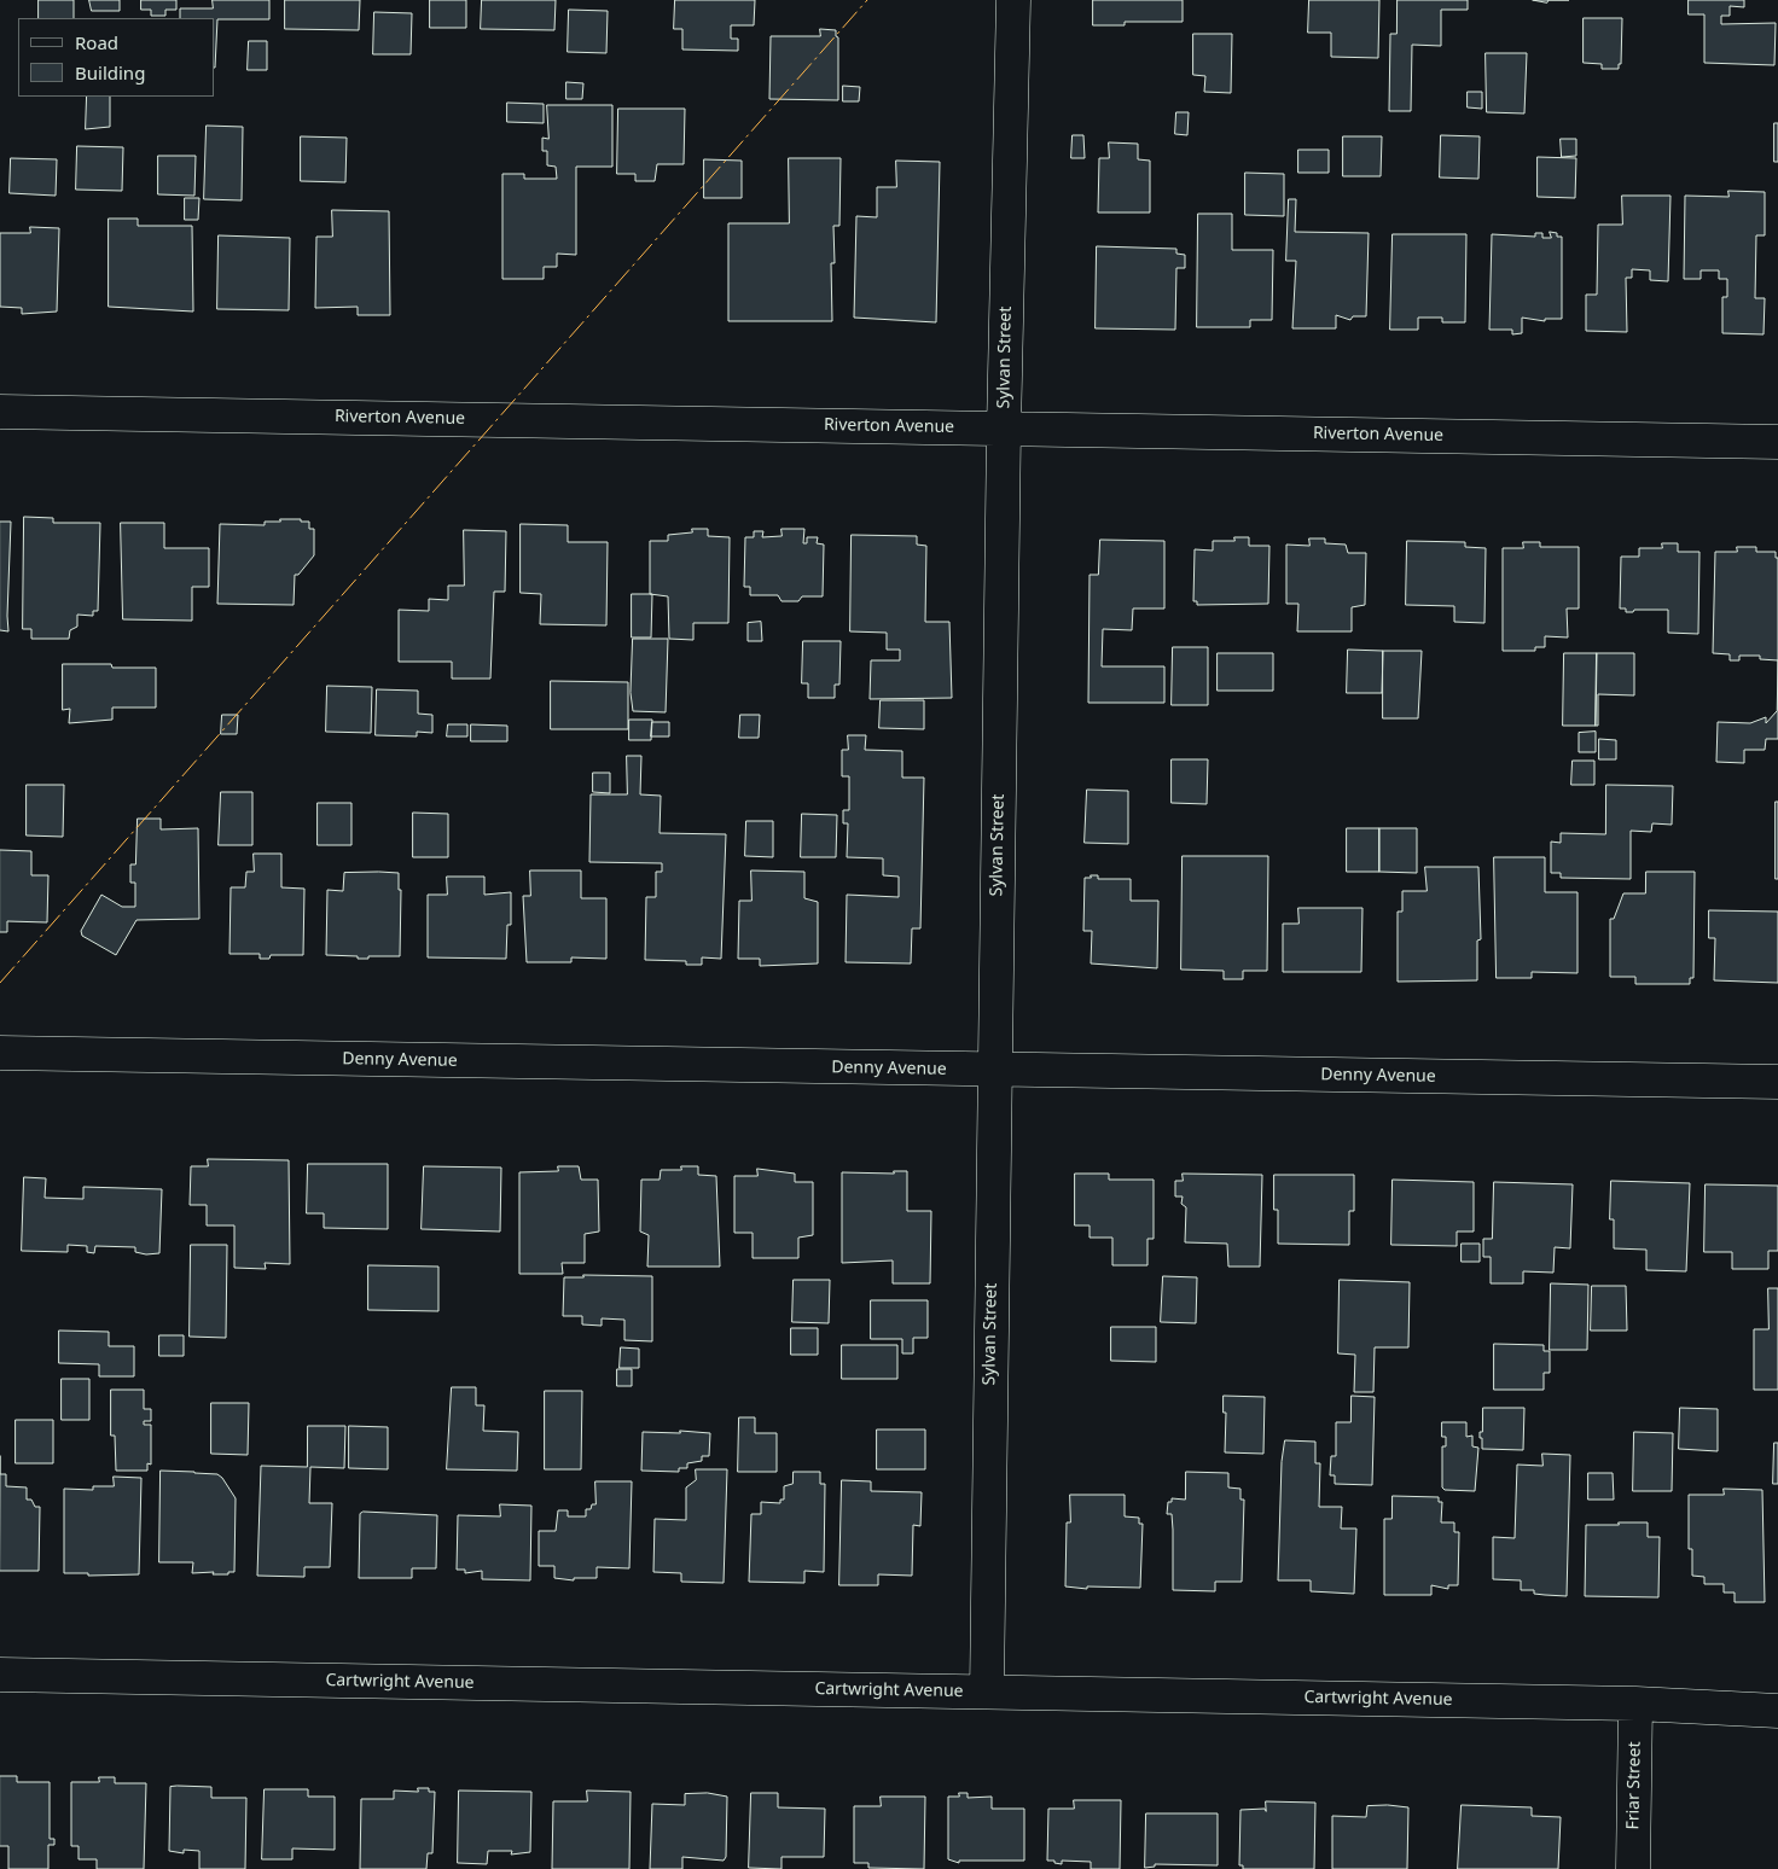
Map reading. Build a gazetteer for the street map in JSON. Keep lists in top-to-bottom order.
{
  "streets": {
    "street": [
      "Sylvan Street",
      "Riverton Avenue",
      "Denny Avenue",
      "Cartwright Avenue",
      "Friar Street"
    ]
  },
  "crossings": [
    ["Sylvan Street", "Riverton Avenue"],
    ["Sylvan Street", "Denny Avenue"],
    ["Sylvan Street", "Cartwright Avenue"],
    ["Cartwright Avenue", "Friar Street"]
  ],
  "legend": ["Road", "Building"]
}
